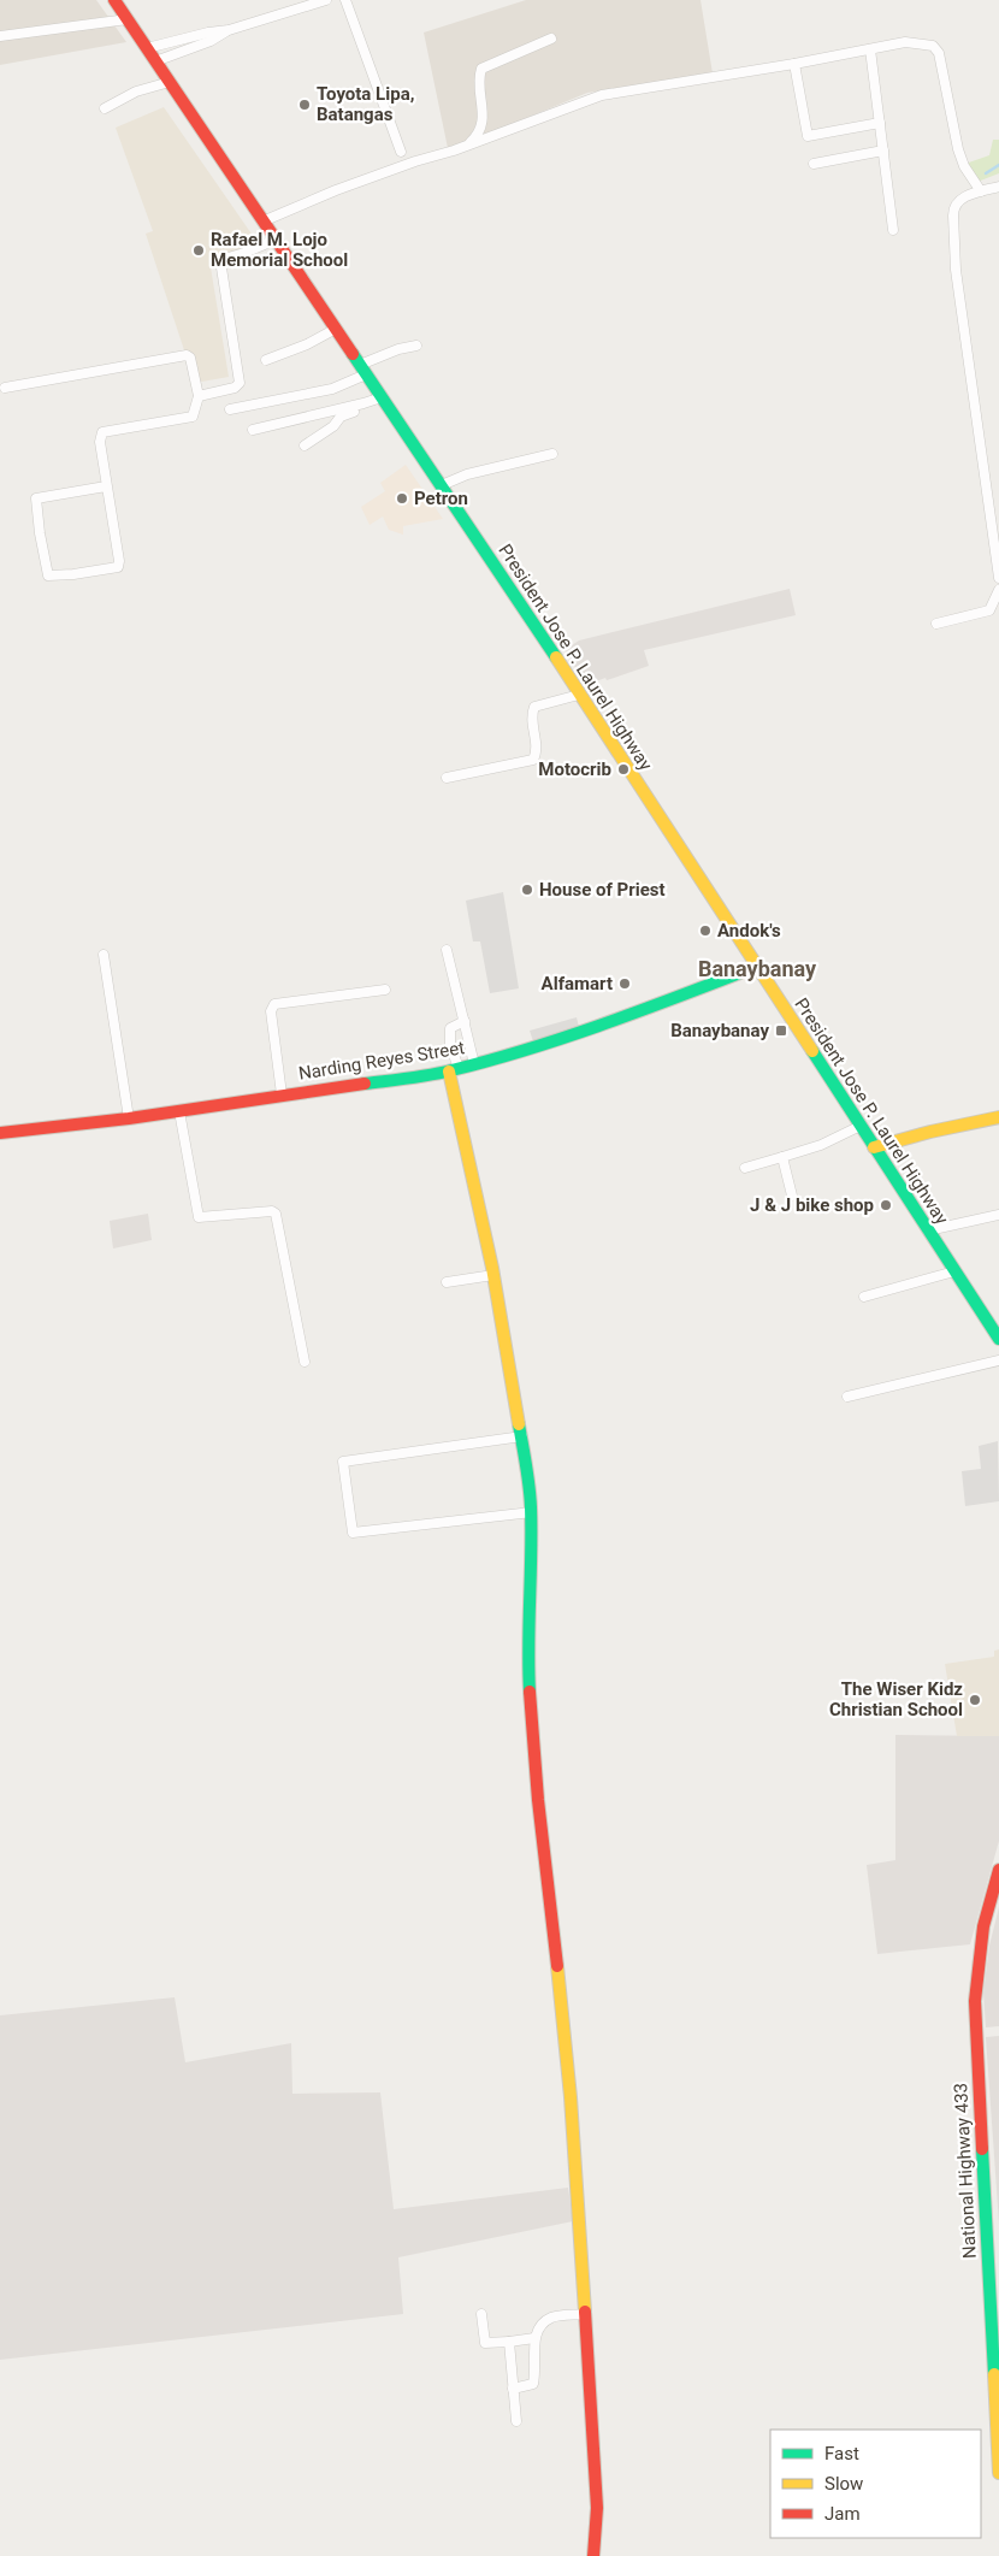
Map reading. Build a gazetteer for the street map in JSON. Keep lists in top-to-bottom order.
{
  "streets": {
    "main road": ["President Jose P. Laurel Highway", "Narding Reyes Street", "National Highway 433"]
  },
  "crossings": [
    ["President Jose P. Laurel Highway", "Narding Reyes Street"]
  ],
  "districts": ["Banaybanay"],
  "places": {
    "other": [
      "Toyota Lipa, Batangas",
      "Rafael M. Lojo Memorial School",
      "Petron",
      "Motocrib",
      "House of Priest",
      "Andok's",
      "Alfamart",
      "J & J bike shop",
      "The Wiser Kidz Christian School"
    ],
    "transit": ["Banaybanay"]
  },
  "legend": ["Fast", "Slow", "Jam"]
}
